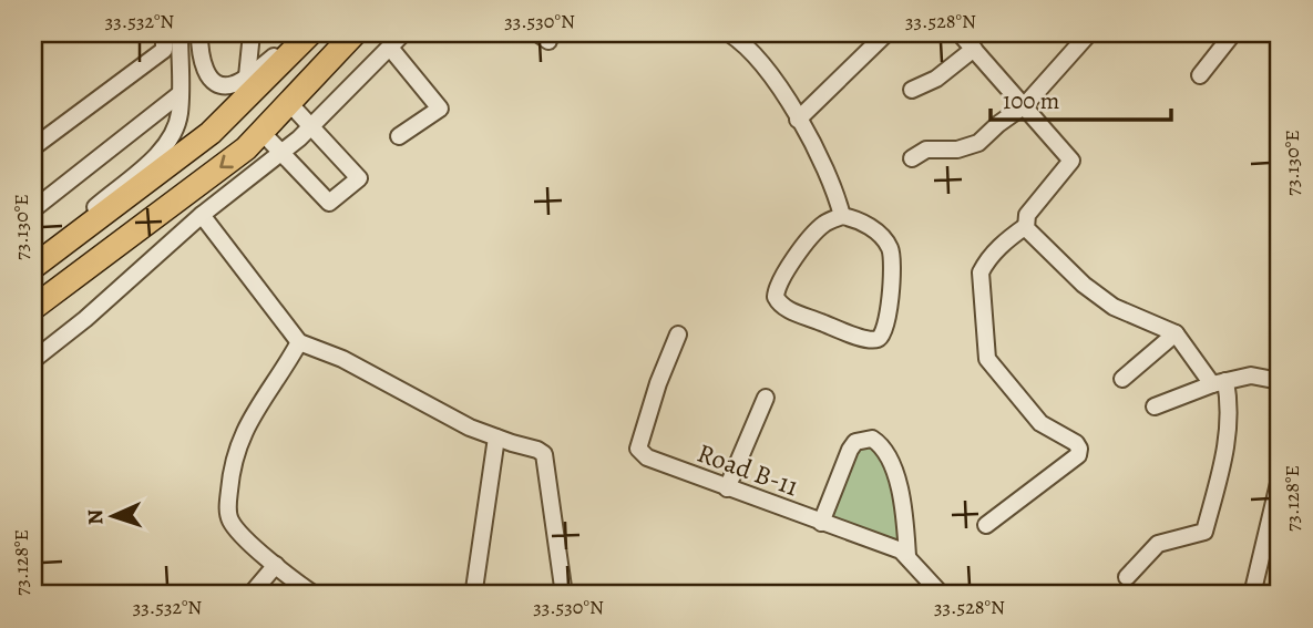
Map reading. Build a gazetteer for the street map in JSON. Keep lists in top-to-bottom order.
{
  "streets": {
    "street": ["Road B-11"]
  },
  "scale_bar": "100 m",
  "north": "left",
  "coordinates": [
    "33.532°N",
    "33.530°N",
    "33.528°N",
    "73.130°E",
    "73.128°E"
  ]
}
